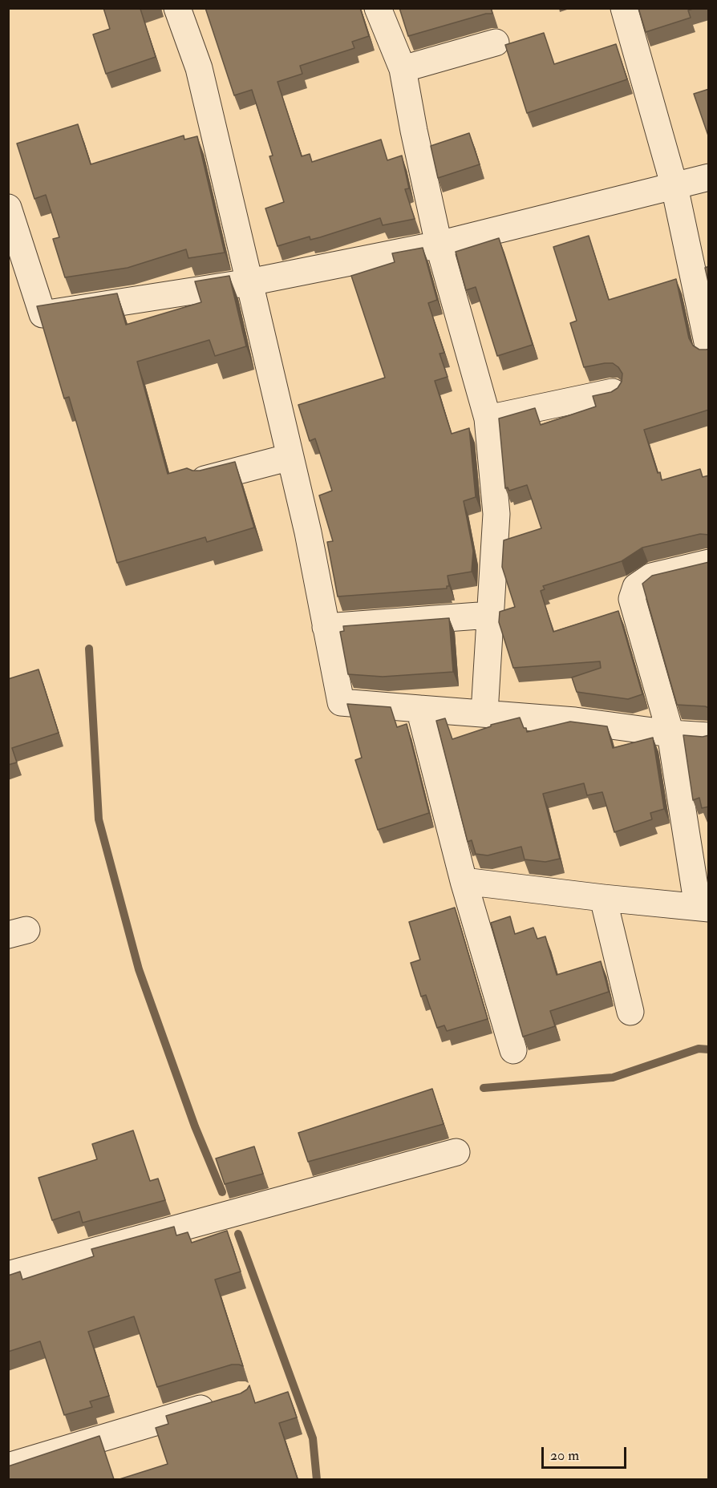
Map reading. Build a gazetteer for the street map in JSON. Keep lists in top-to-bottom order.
{
  "scale_bar": "20 m"
}
